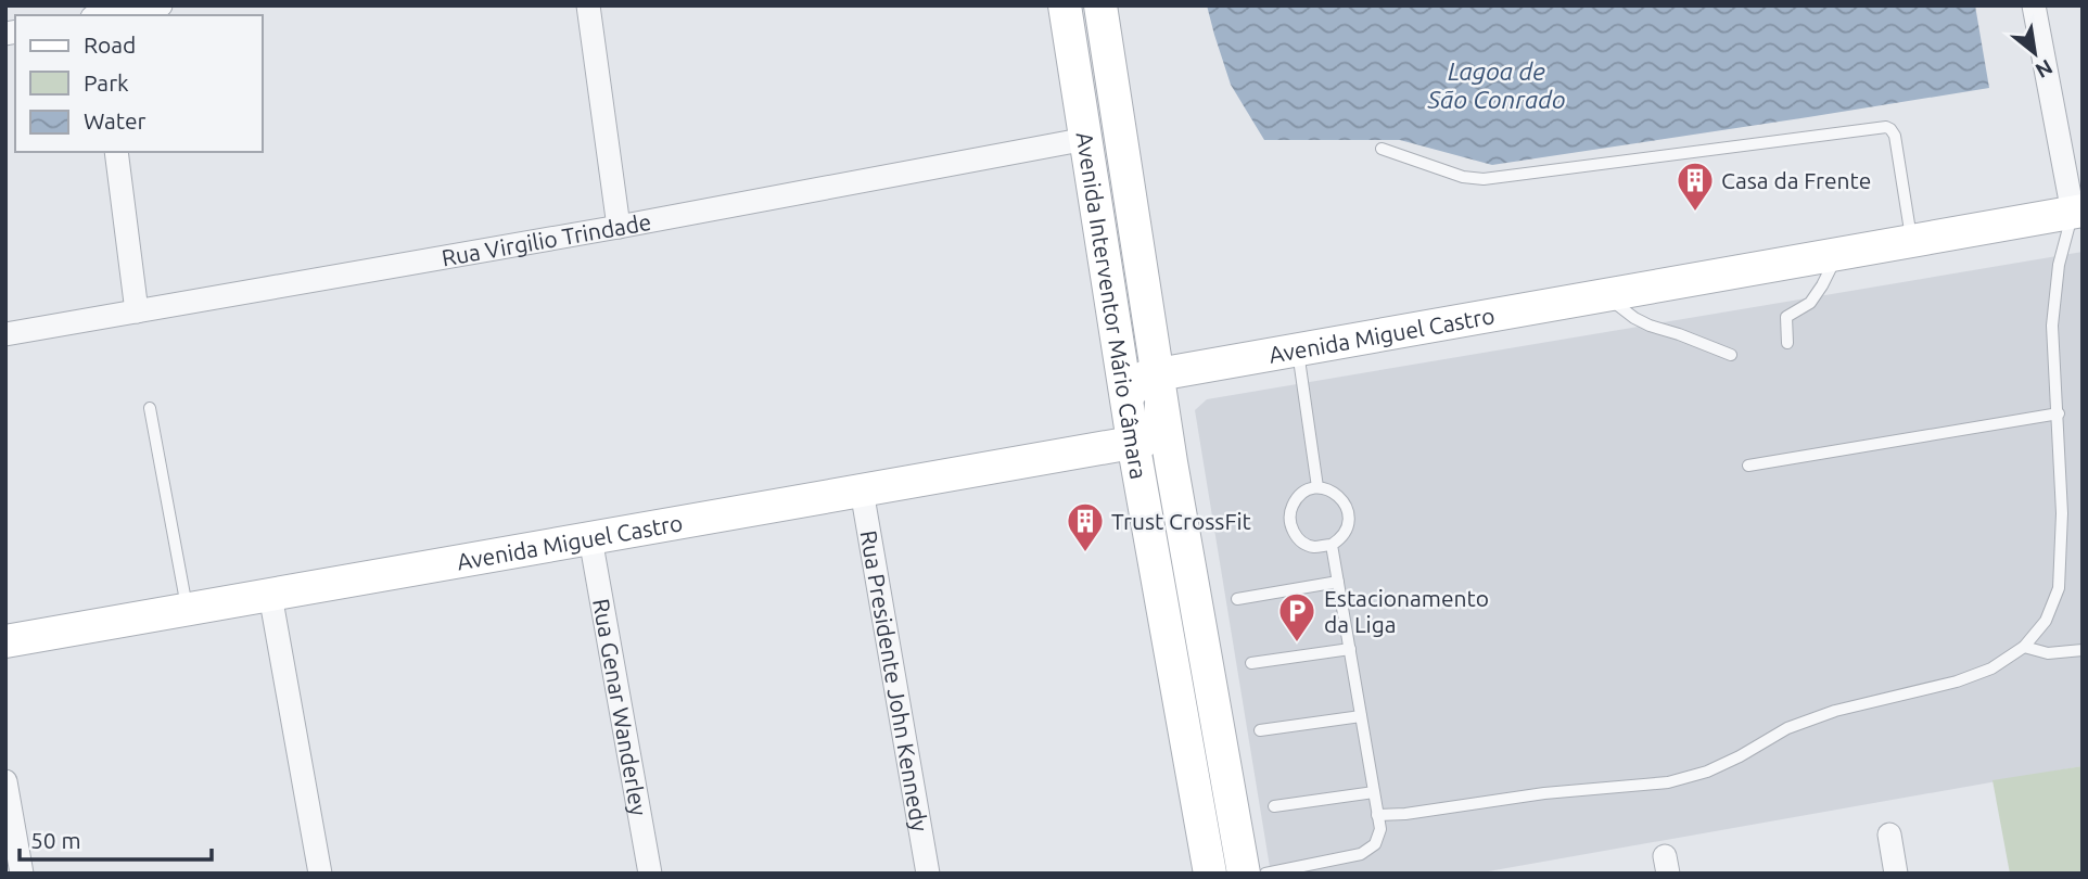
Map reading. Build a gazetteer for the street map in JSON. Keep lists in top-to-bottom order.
{
  "streets": {
    "main road": ["Avenida Interventor Mário Câmara", "Avenida Miguel Castro"],
    "street": ["Rua Virgilio Trindade", "Rua Presidente John Kennedy", "Rua Genar Wanderley"]
  },
  "crossings": [
    ["Rua Virgilio Trindade", "Avenida Interventor Mário Câmara"],
    ["Avenida Interventor Mário Câmara", "Avenida Miguel Castro"],
    ["Avenida Miguel Castro", "Rua Presidente John Kennedy"],
    ["Avenida Miguel Castro", "Rua Genar Wanderley"]
  ],
  "water": ["Lagoa de São Conrado"],
  "places": {
    "building": ["Casa da Frente", "Trust CrossFit"],
    "parking": ["Estacionamento da Liga"]
  },
  "legend": ["Road", "Park", "Water"],
  "scale_bar": "50 m",
  "north": "bottom right"
}
